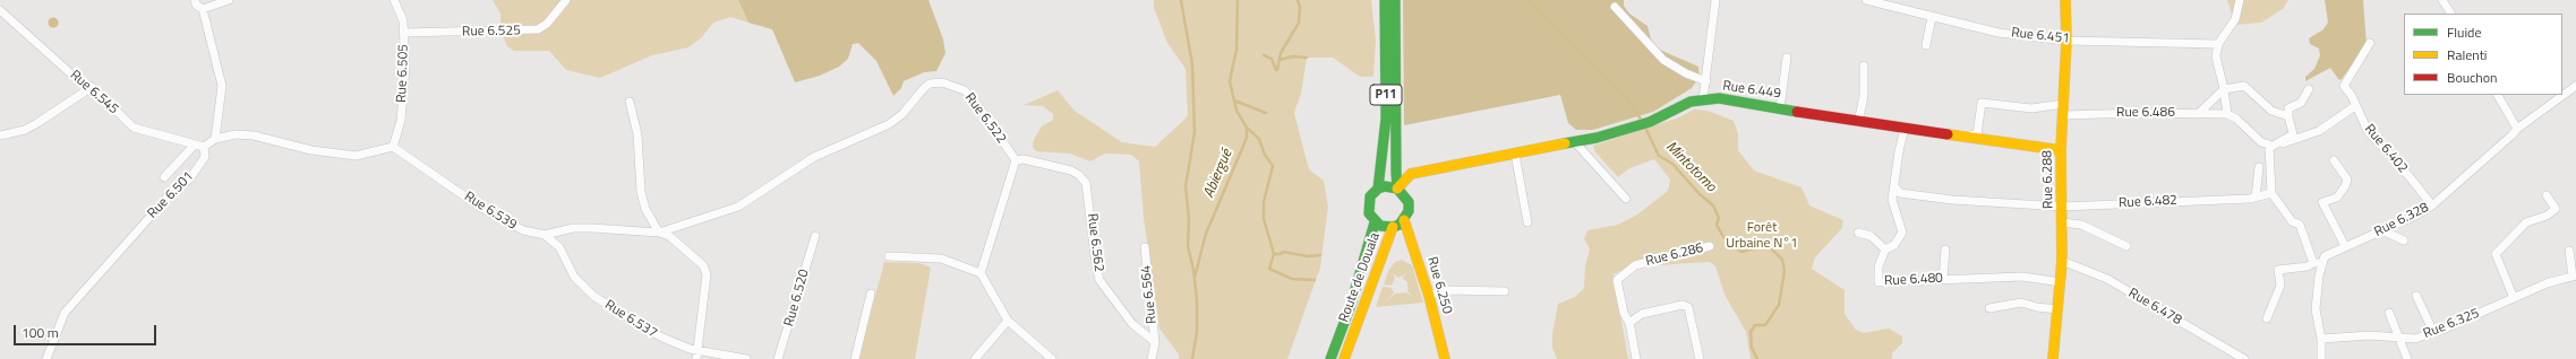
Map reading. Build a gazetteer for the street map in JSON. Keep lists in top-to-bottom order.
{
  "streets": {
    "street": [
      "Rue 6.525",
      "Rue 6.451",
      "Rue 6.505",
      "Rue 6.449",
      "Rue 6.545",
      "P11",
      "Rue 6.486",
      "Rue 6.522",
      "Rue 6.402",
      "Rue 6.288",
      "Rue 6.501",
      "Rue 6.482",
      "Rue 6.539",
      "Rue 6.328",
      "Rue 6.562",
      "Rue 6.286",
      "Route de Douala",
      "Rue 6.480",
      "Rue 6.250",
      "Rue 6.564",
      "Rue 6.520",
      "Rue 6.478",
      "Rue 6.537",
      "Rue 6.325"
    ]
  },
  "crossings": [
    ["Rue 6.525", "Rue 6.505"],
    ["Rue 6.451", "Rue 6.288"],
    ["Rue 6.505", "Rue 6.539"],
    ["Rue 6.449", "P11"],
    ["Rue 6.449", "Rue 6.288"],
    ["Rue 6.449", "Route de Douala"],
    ["Rue 6.449", "Rue 6.250"],
    ["Rue 6.545", "Rue 6.501"],
    ["P11", "Route de Douala"],
    ["P11", "Rue 6.250"],
    ["Rue 6.486", "Rue 6.288"],
    ["Rue 6.522", "Rue 6.539"],
    ["Rue 6.522", "Rue 6.562"],
    ["Rue 6.402", "Rue 6.328"],
    ["Rue 6.288", "Rue 6.482"],
    ["Rue 6.288", "Rue 6.480"],
    ["Rue 6.288", "Rue 6.478"],
    ["Rue 6.539", "Rue 6.537"],
    ["Rue 6.562", "Rue 6.564"],
    ["Route de Douala", "Rue 6.250"]
  ],
  "water": ["Mintotomo", "Abiergué"],
  "parks": ["Forêt Urbaine N°1"],
  "legend": ["Fluide", "Ralenti", "Bouchon"],
  "scale_bar": "100 m"
}
